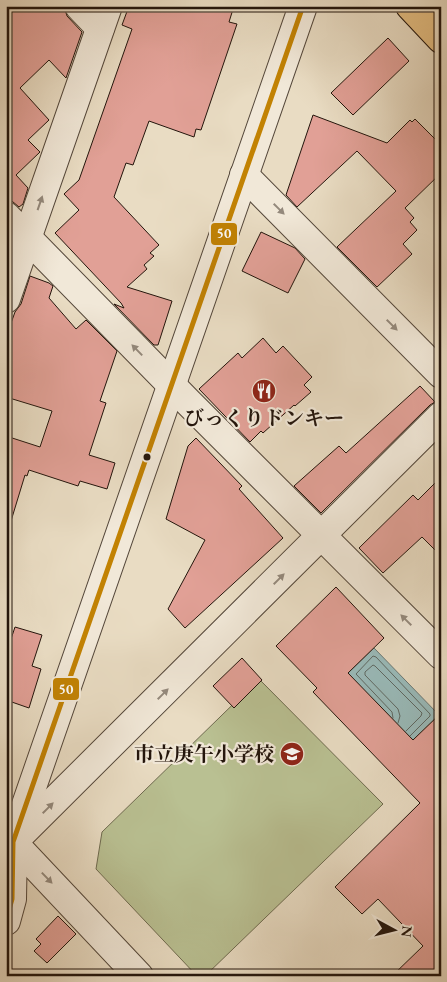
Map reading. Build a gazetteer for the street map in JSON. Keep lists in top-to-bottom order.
{
  "places": {
    "restaurant": ["びっくりドンキー"],
    "school or university": ["市立庚午小学校"]
  },
  "lines": ["transit line 50"],
  "north": "right"
}
